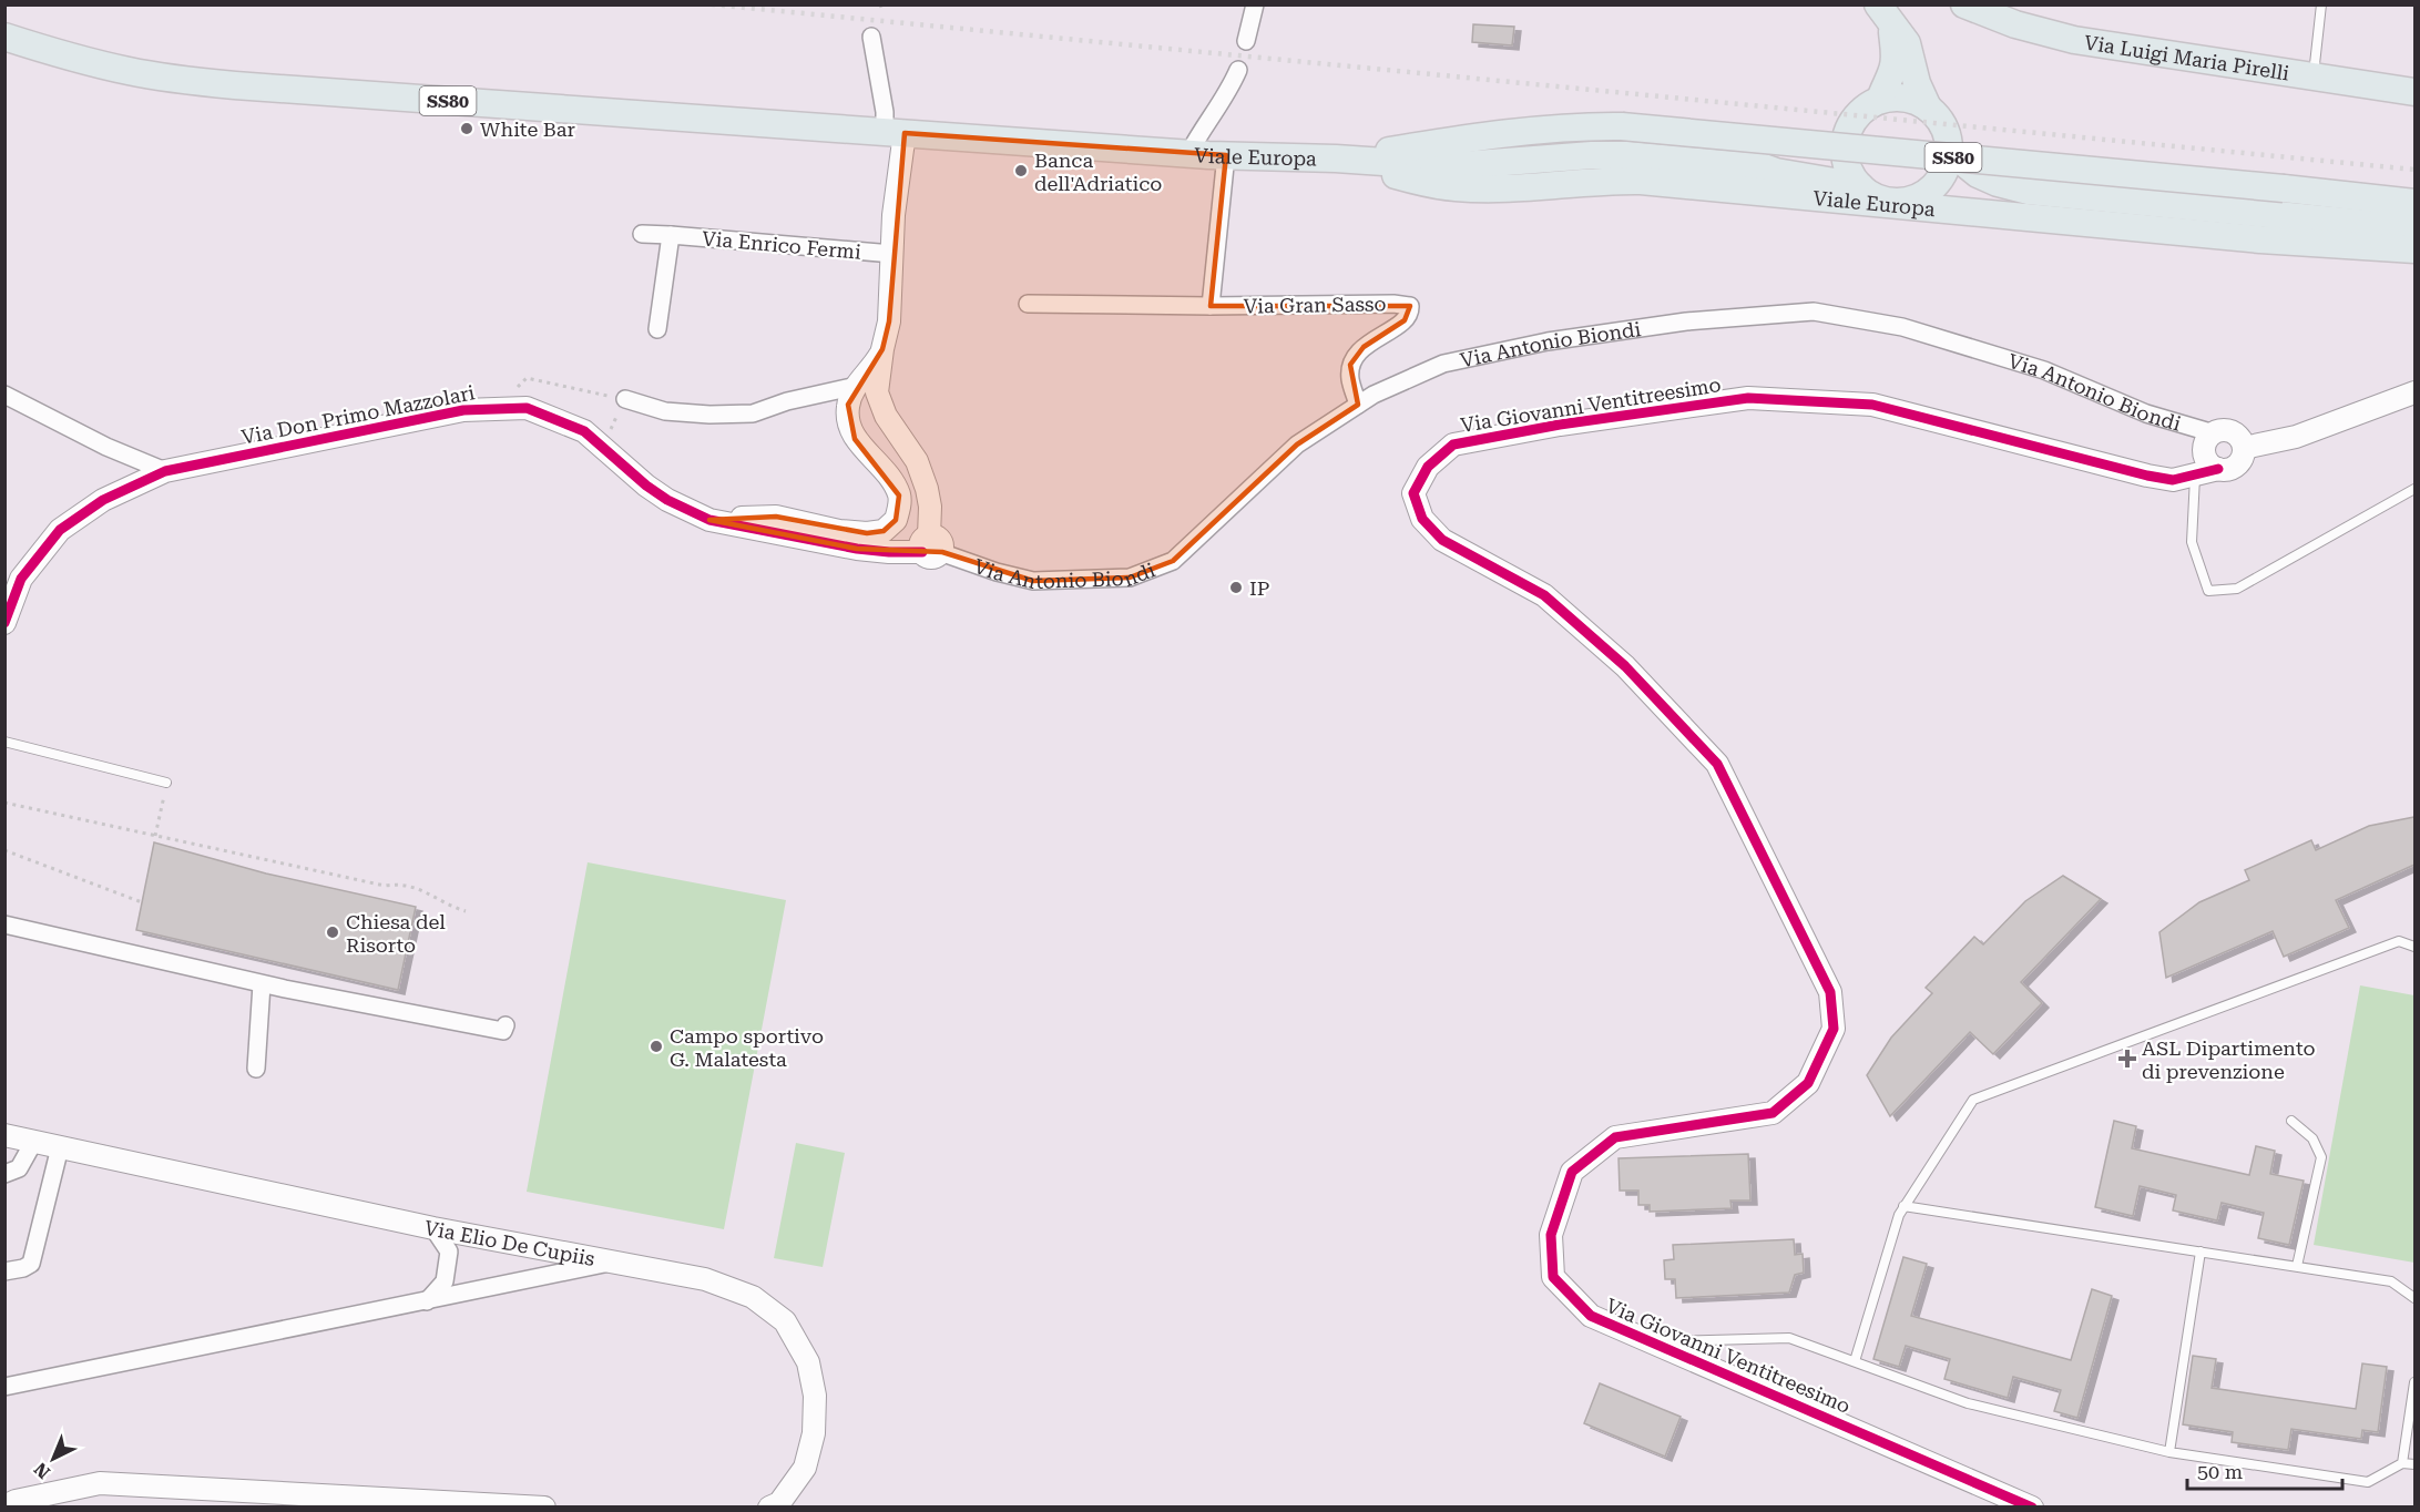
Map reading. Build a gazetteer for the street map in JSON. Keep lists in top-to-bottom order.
{
  "streets": {
    "main road": ["Via Luigi Maria Pirelli", "SS80", "Viale Europa"],
    "street": [
      "Via Enrico Fermi",
      "Via Gran Sasso",
      "Via Antonio Biondi",
      "Via Giovanni Ventitreesimo",
      "Via Don Primo Mazzolari",
      "Via Elio De Cupiis"
    ]
  },
  "crossings": [
    ["SS80", "Viale Europa"],
    ["SS80", "Via Don Primo Mazzolari"],
    ["Viale Europa", "Via Don Primo Mazzolari"],
    ["Via Enrico Fermi", "Via Don Primo Mazzolari"],
    ["Via Gran Sasso", "Via Antonio Biondi"],
    ["Via Antonio Biondi", "Via Giovanni Ventitreesimo"],
    ["Via Antonio Biondi", "Via Don Primo Mazzolari"]
  ],
  "places": {
    "other": [
      "White Bar",
      "Banca dell'Adriatico",
      "IP",
      "Chiesa del Risorto",
      "Campo sportivo G. Malatesta"
    ],
    "health": ["ASL Dipartimento di prevenzione"]
  },
  "scale_bar": "50 m",
  "north": "bottom left"
}
